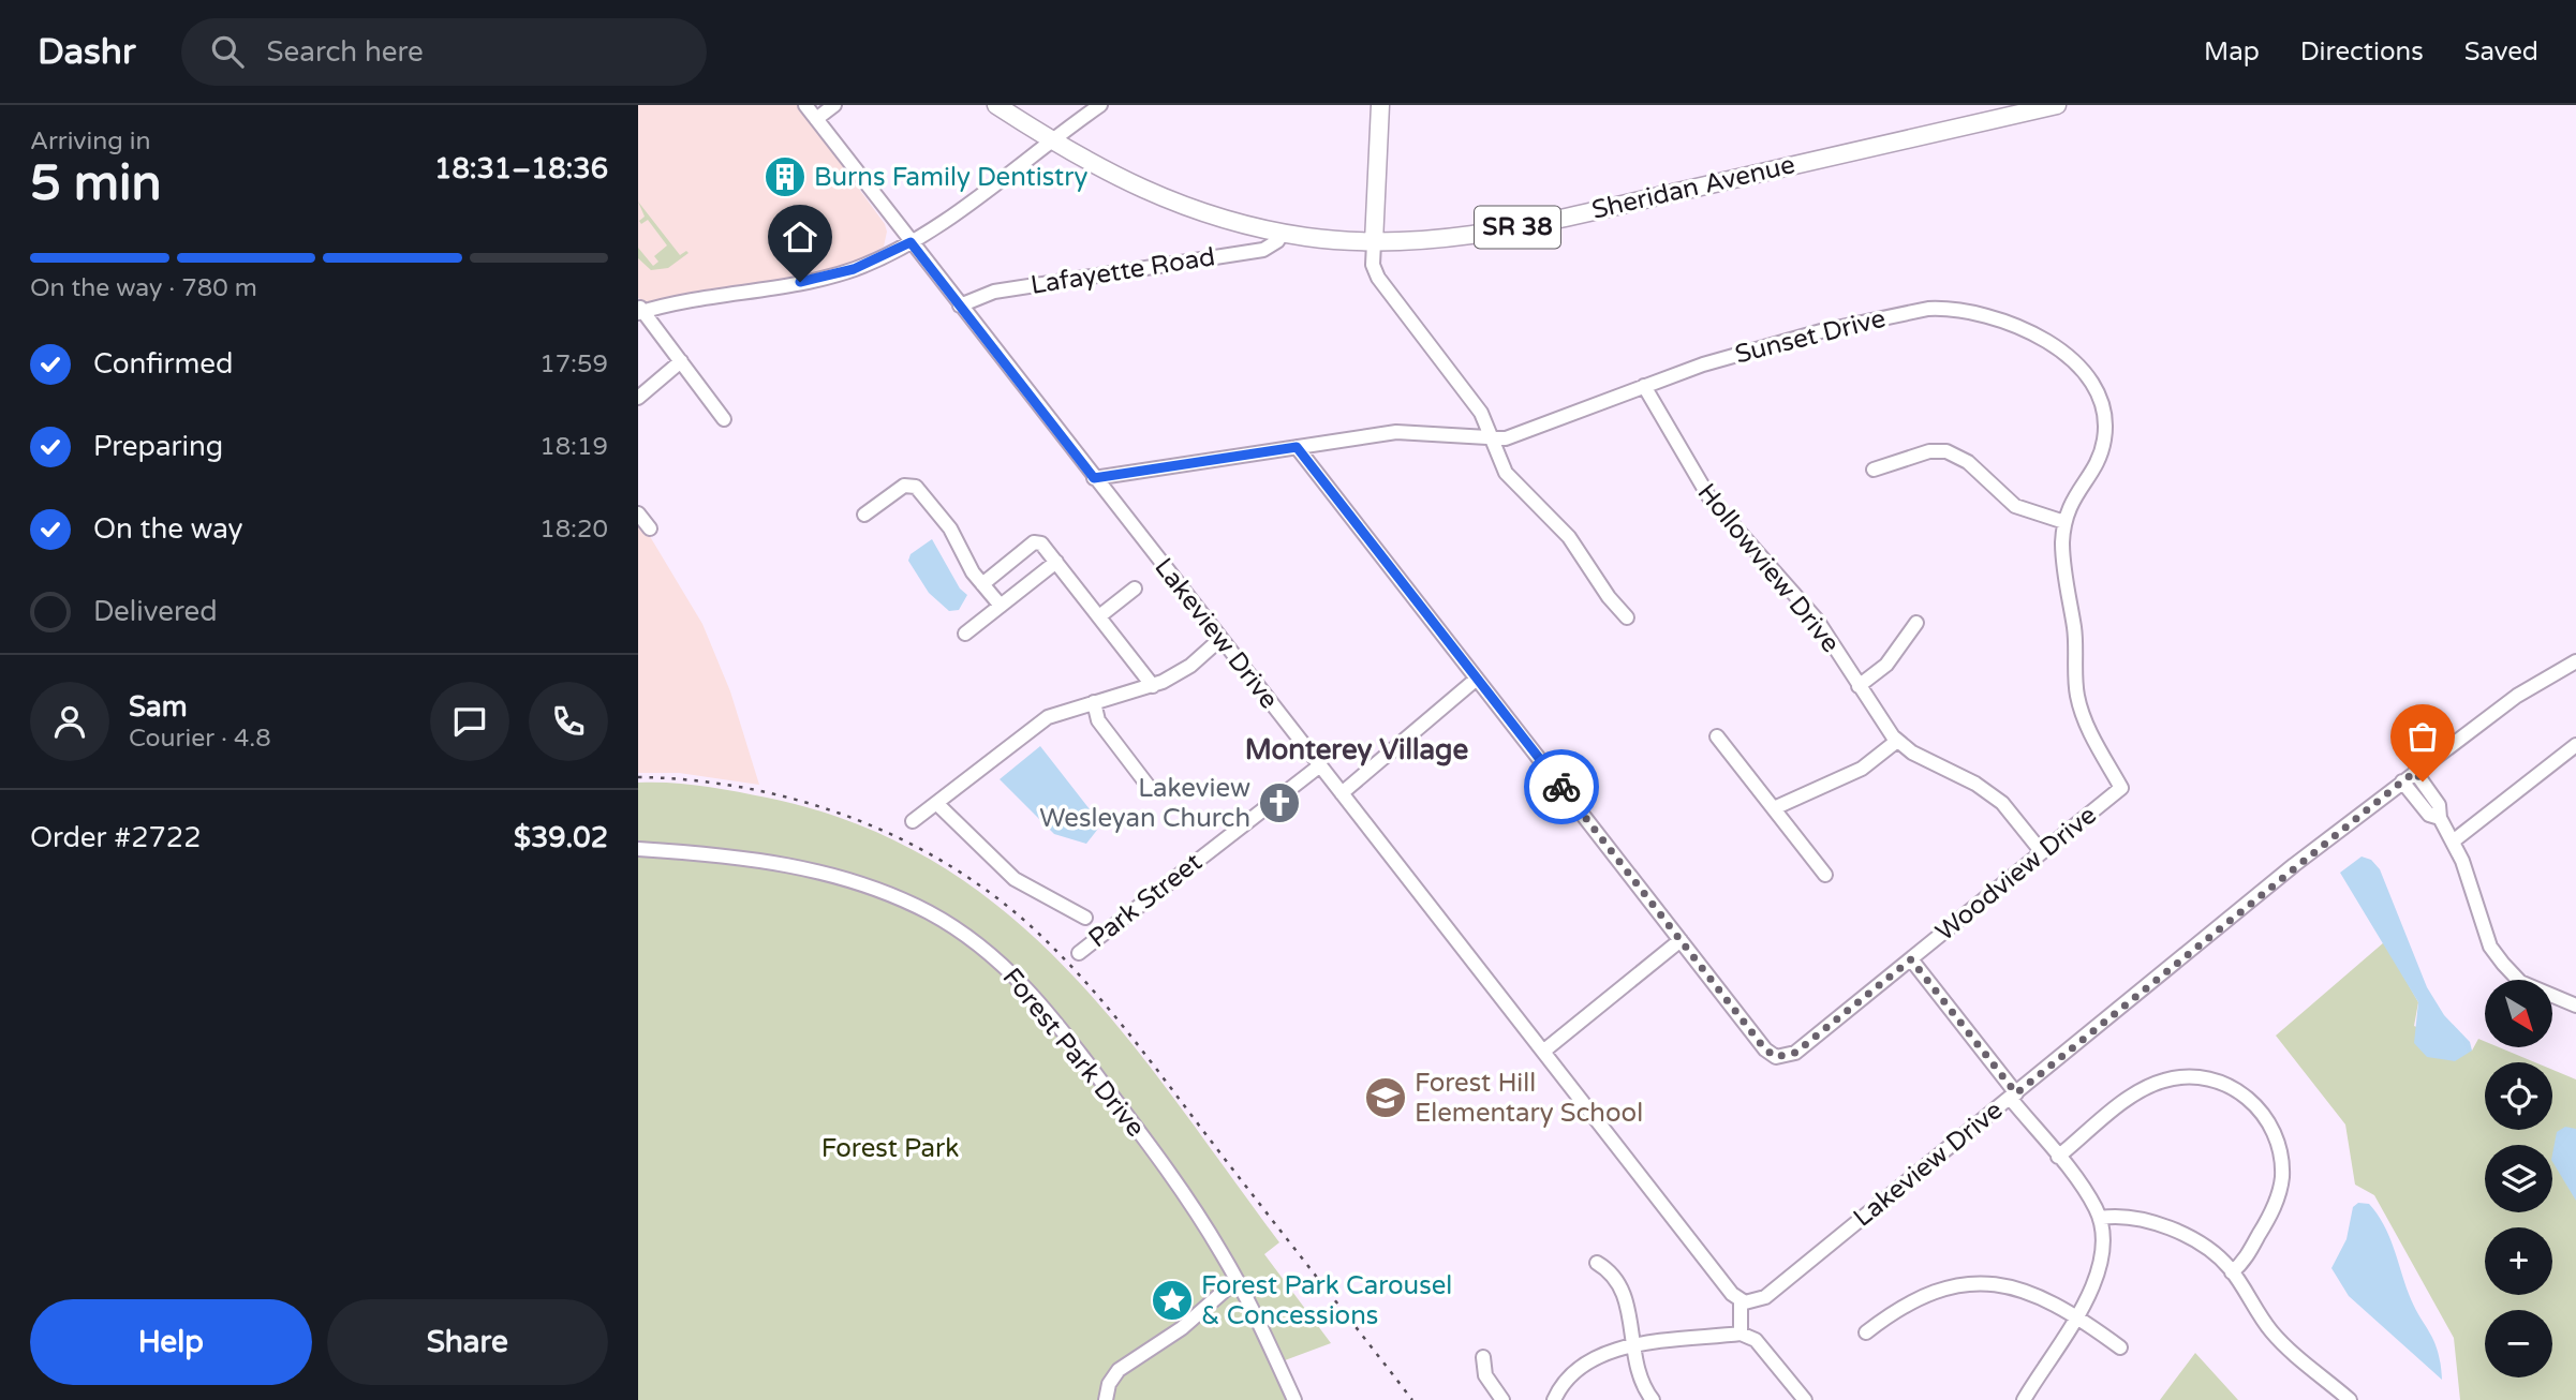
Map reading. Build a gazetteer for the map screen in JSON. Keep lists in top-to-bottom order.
{
  "streets": {
    "main road": ["Sheridan Avenue", "SR 38"],
    "street": [
      "Lafayette Road",
      "Sunset Drive",
      "Hollowview Drive",
      "Lakeview Drive",
      "Woodview Drive",
      "Park Street",
      "Forest Park Drive"
    ]
  },
  "crossings": [
    ["Sheridan Avenue", "Lafayette Road"],
    ["Lafayette Road", "Lakeview Drive"],
    ["Sunset Drive", "Hollowview Drive"],
    ["Sunset Drive", "Lakeview Drive"],
    ["Sunset Drive", "Woodview Drive"],
    ["Hollowview Drive", "Woodview Drive"],
    ["Lakeview Drive", "Park Street"]
  ],
  "districts": ["Monterey Village"],
  "parks": ["Forest Park"],
  "places": {
    "building": ["Burns Family Dentistry"],
    "church": ["Lakeview Wesleyan Church"],
    "school or university": ["Forest Hill Elementary School"],
    "place": ["Forest Park Carousel & Concessions"]
  },
  "north": "bottom right",
  "page": {
    "header": "Dashr",
    "search": "Search here",
    "nav": ["Map", "Directions", "Saved"],
    "heading": ["5 min", "Arriving in", "18:31–18:36"],
    "panel": [
      "Sam",
      "Courier · 4.8",
      "Order #2722",
      "$39.02"
    ],
    "bar": "On the way · 780 m",
    "list": [
      ["Confirmed", "17:59"],
      ["Preparing", "18:19"],
      ["On the way", "18:20"],
      "Delivered"
    ],
    "map_buttons": ["+", "−"],
    "buttons": ["Help", "Share"]
  }
}
